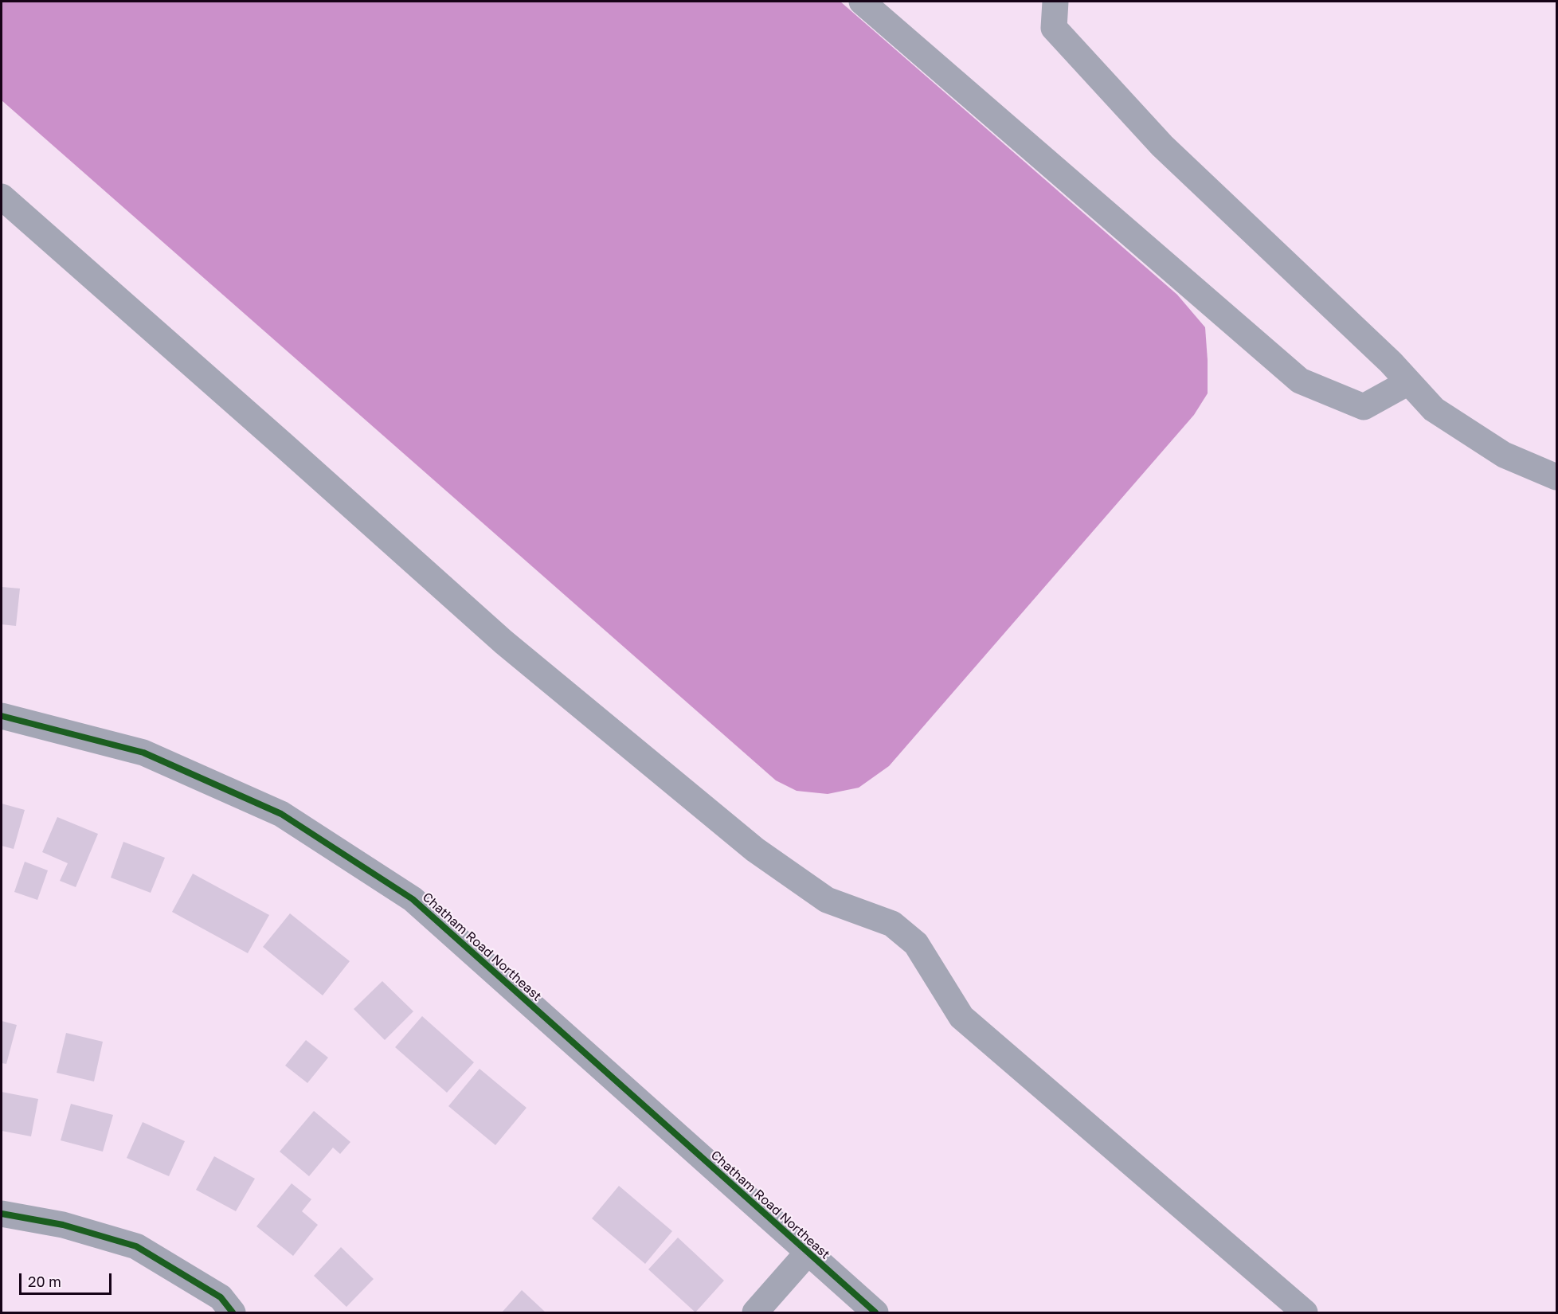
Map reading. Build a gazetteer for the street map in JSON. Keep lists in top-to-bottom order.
{
  "streets": {
    "street": ["Chatham Road Northeast"]
  },
  "scale_bar": "20 m"
}
